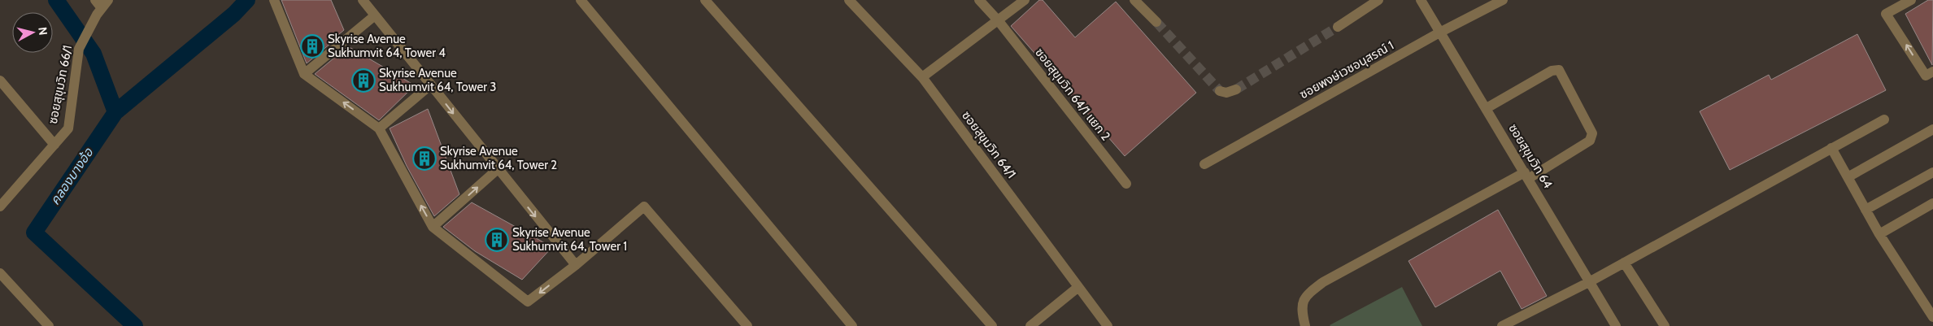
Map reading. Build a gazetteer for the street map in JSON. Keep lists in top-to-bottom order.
{
  "streets": {
    "street": [
      "ซอยพงษ์เวชอนุสรณ์ 1",
      "ซอยสุขุมวิท 66/1",
      "ซอยสุขุมวิท 64/1 แยก 2",
      "ซอยสุขุมวิท 64/1",
      "ซอยสุขุมวิท 64"
    ]
  },
  "crossings": [
    ["ซอยพงษ์เวชอนุสรณ์ 1", "ซอยสุขุมวิท 64"]
  ],
  "water": ["คลองบางอ้อ"],
  "places": {
    "building": [
      "Skyrise Avenue Sukhumvit 64, Tower 4",
      "Skyrise Avenue Sukhumvit 64, Tower 3",
      "Skyrise Avenue Sukhumvit 64, Tower 2",
      "Skyrise Avenue Sukhumvit 64, Tower 1"
    ]
  },
  "north": "right"
}
